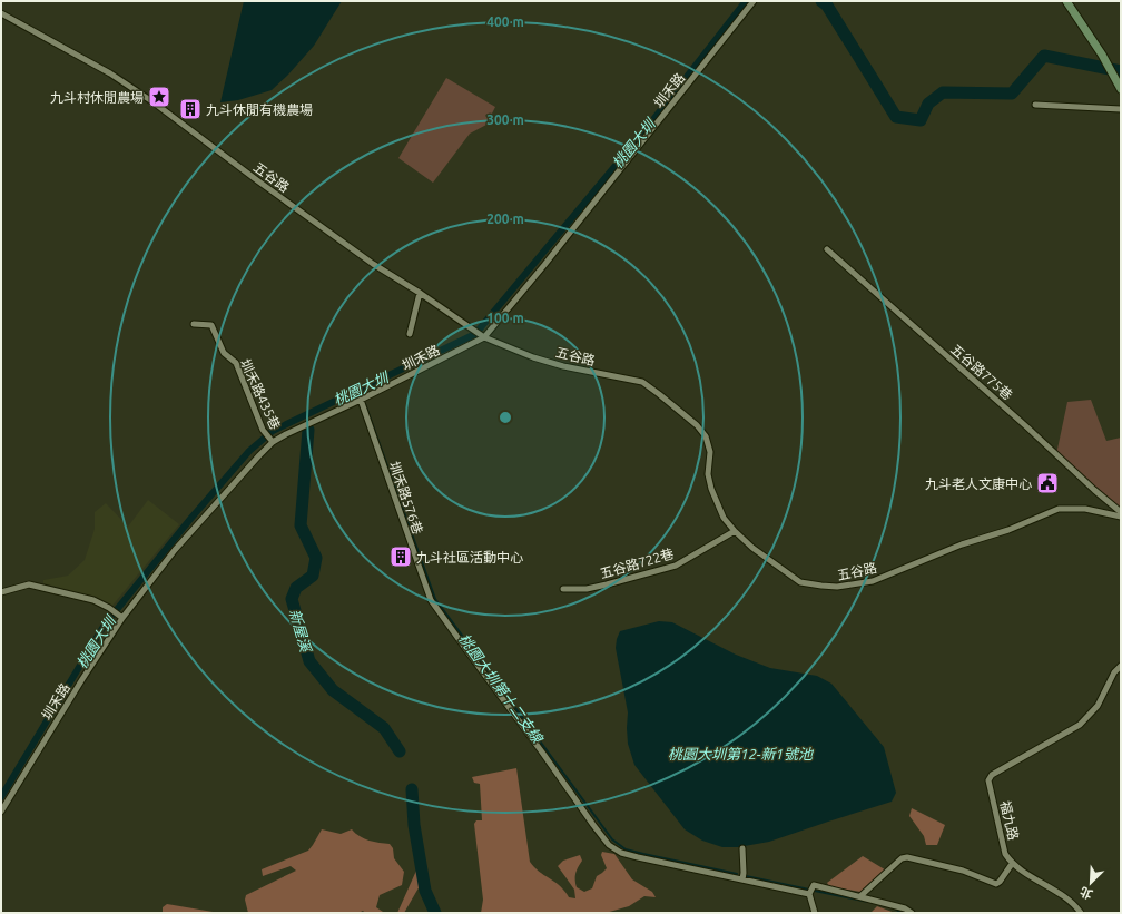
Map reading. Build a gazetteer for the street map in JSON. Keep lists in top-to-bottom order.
{
  "streets": {
    "street": [
      "圳禾路",
      "五谷路",
      "五谷路775巷",
      "圳禾路435巷",
      "圳禾路576巷",
      "五谷路722巷",
      "福九路"
    ]
  },
  "crossings": [
    ["圳禾路", "五谷路"],
    ["圳禾路", "圳禾路435巷"],
    ["圳禾路", "圳禾路576巷"],
    ["五谷路", "五谷路722巷"]
  ],
  "water": [
    "桃園大圳",
    "新屋溪",
    "桃園大圳第十二支線",
    "桃園大圳第12-新1號池"
  ],
  "places": {
    "place": ["九斗村休閒農場"],
    "building": ["九斗休閒有機農場", "九斗社區活動中心"],
    "public building": ["九斗老人文康中心"]
  },
  "north": "bottom left",
  "rings": [
    "400 m",
    "300 m",
    "200 m",
    "100 m"
  ]
}
